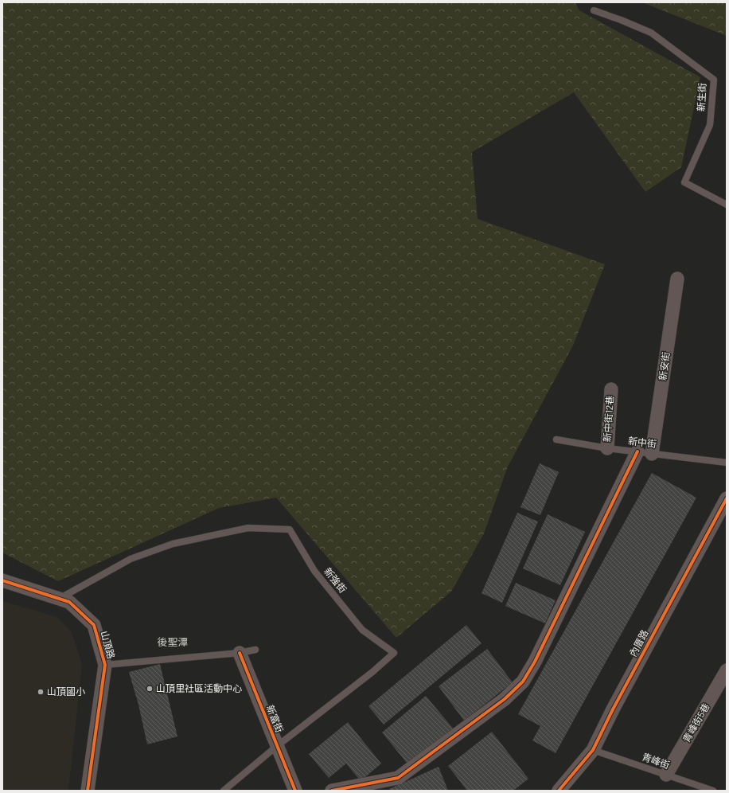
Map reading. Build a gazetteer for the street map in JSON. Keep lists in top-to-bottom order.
{
  "streets": {
    "street": [
      "新安街",
      "新中街12巷",
      "內厝路",
      "山頂路",
      "新富街",
      "青峰街5巷"
    ],
    "lane": [
      "新生街",
      "新中街",
      "新強街",
      "青峰街"
    ]
  },
  "crossings": [
    ["新安街", "新中街"],
    ["新中街12巷", "新中街"],
    ["新強街", "山頂路"],
    ["新強街", "新富街"],
    ["內厝路", "青峰街"],
    ["青峰街5巷", "青峰街"]
  ],
  "districts": ["後聖潭"],
  "places": ["山頂里社區活動中心", "山頂國小"]
}
